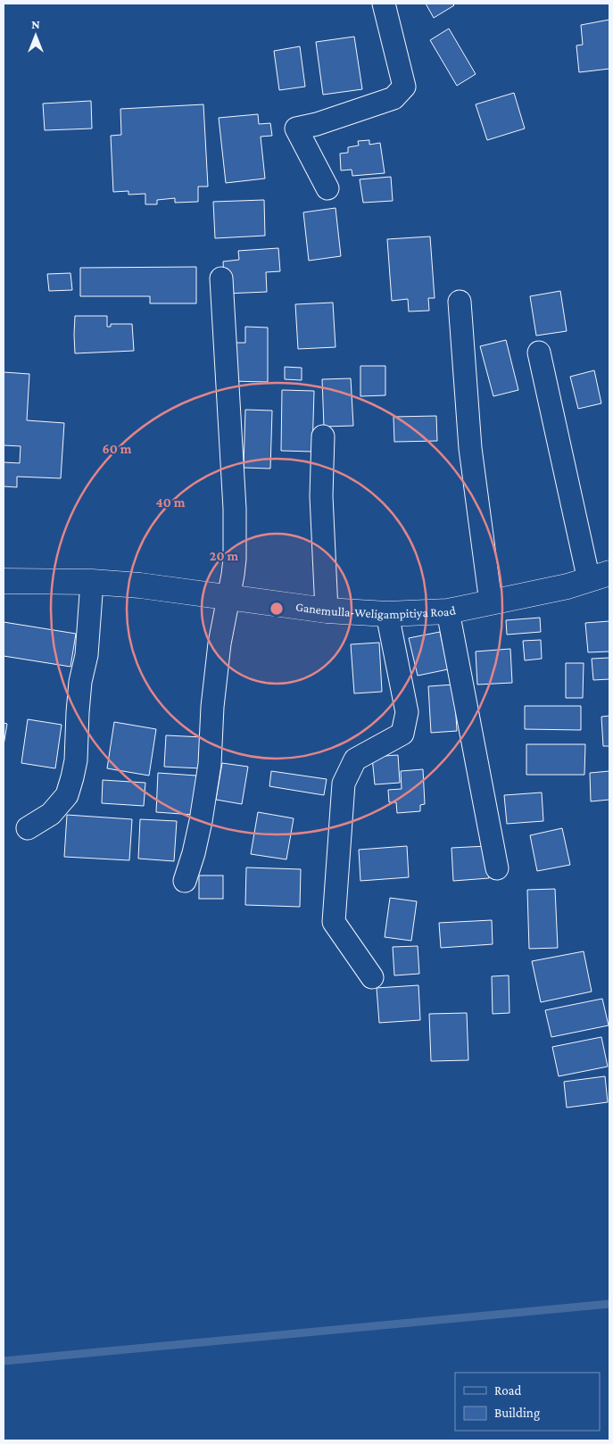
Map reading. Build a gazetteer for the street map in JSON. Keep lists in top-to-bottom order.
{
  "streets": {
    "street": ["Ganemulla-Weligampitiya Road"]
  },
  "legend": ["Road", "Building"],
  "north": "top",
  "rings": ["60 m", "40 m", "20 m"]
}
